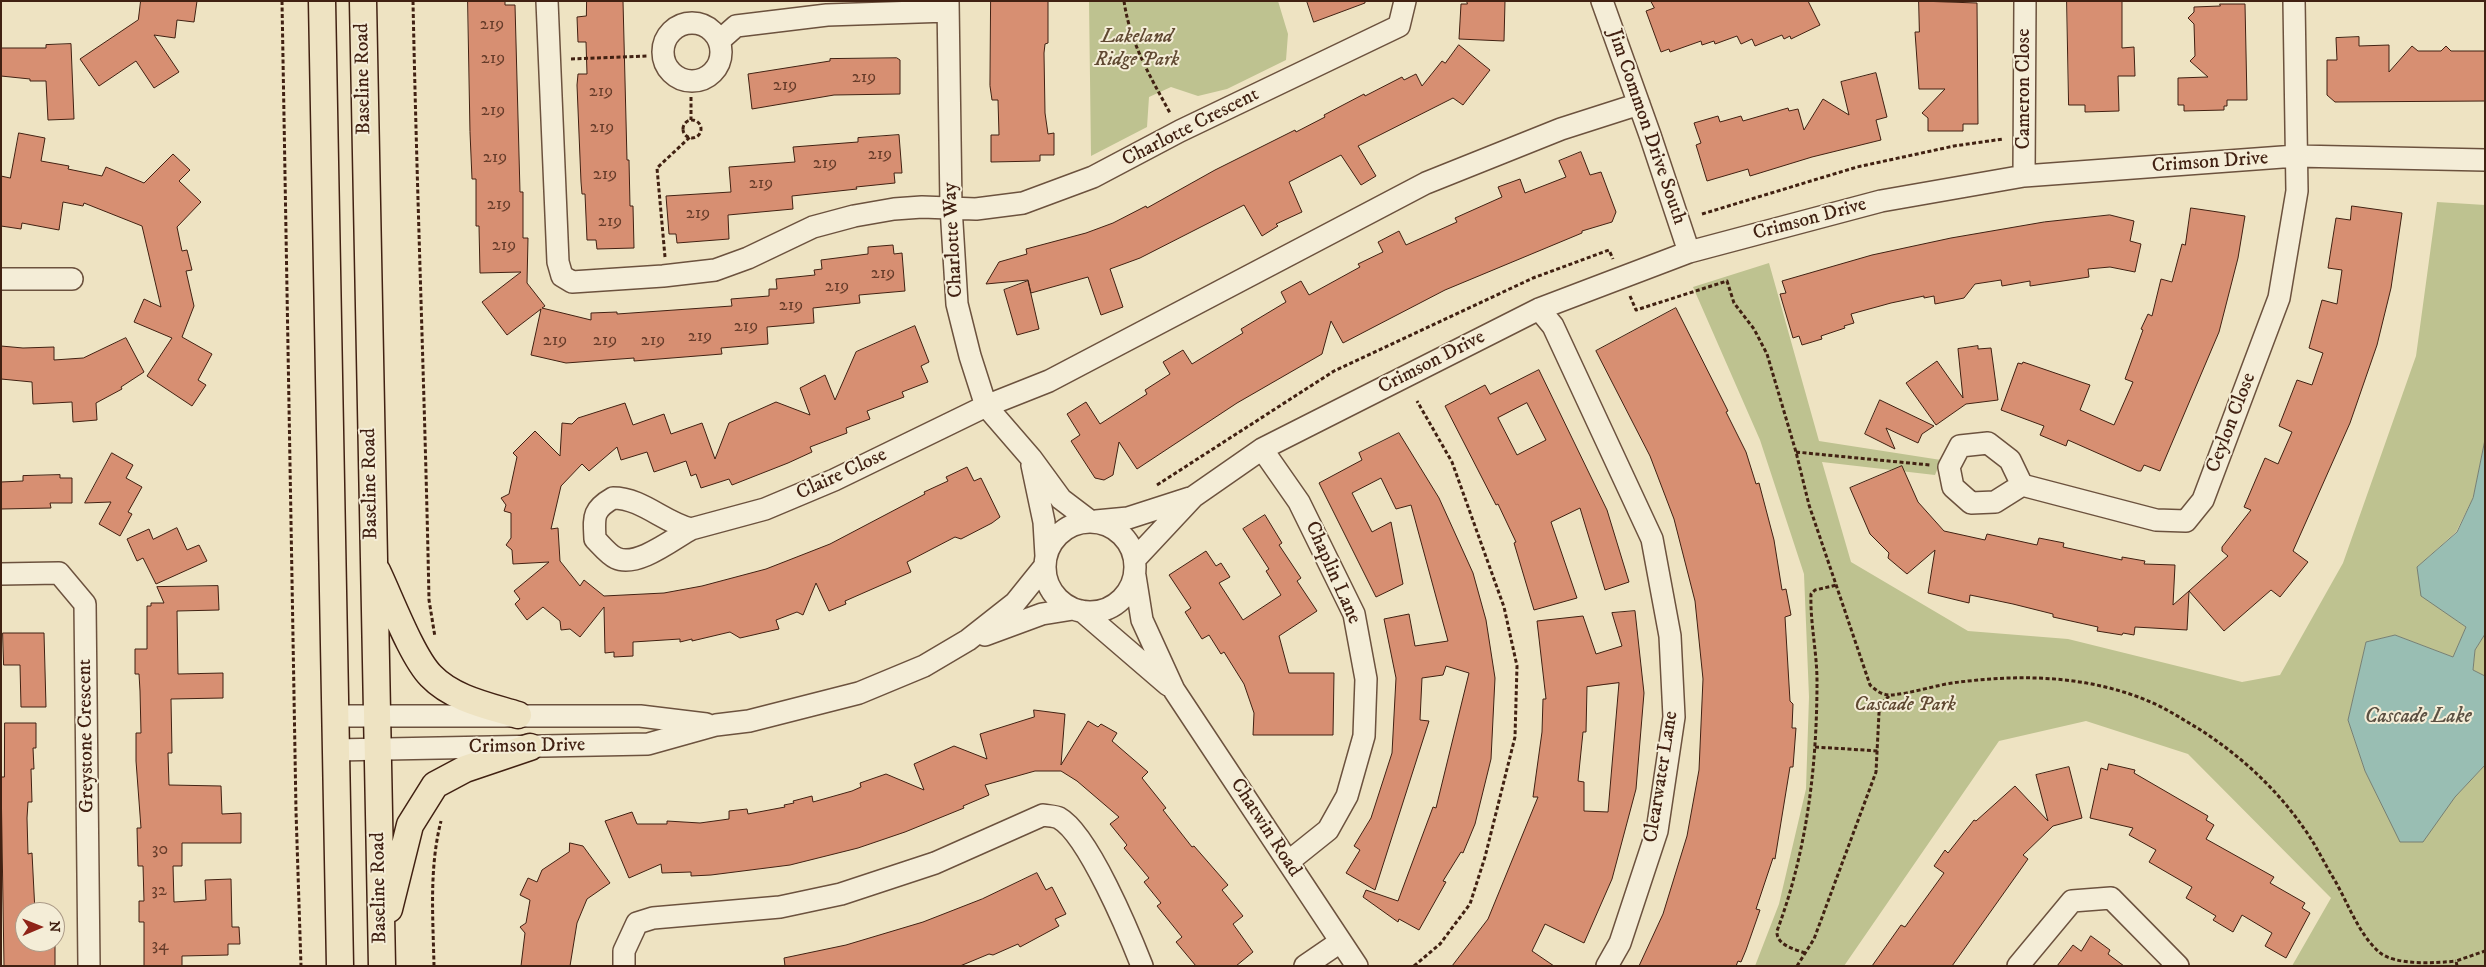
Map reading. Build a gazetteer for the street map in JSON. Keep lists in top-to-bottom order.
{
  "streets": {
    "main road": ["Baseline Road"],
    "street": [
      "Cameron Close",
      "Jim Common Drive South",
      "Charlotte Crescent",
      "Crimson Drive",
      "Charlotte Way",
      "Ceylon Close",
      "Claire Close",
      "Chaplin Lane",
      "Greystone Crescent",
      "Clearwater Lane",
      "Chatwin Road"
    ]
  },
  "crossings": [
    ["Baseline Road", "Crimson Drive"],
    ["Cameron Close", "Crimson Drive"],
    ["Jim Common Drive South", "Crimson Drive"],
    ["Jim Common Drive South", "Claire Close"],
    ["Charlotte Crescent", "Charlotte Way"],
    ["Crimson Drive", "Ceylon Close"],
    ["Crimson Drive", "Chaplin Lane"],
    ["Crimson Drive", "Clearwater Lane"],
    ["Crimson Drive", "Chatwin Road"],
    ["Charlotte Way", "Claire Close"],
    ["Chaplin Lane", "Chatwin Road"]
  ],
  "water": ["Cascade Lake"],
  "parks": ["Lakeland Ridge Park", "Cascade Park"],
  "house_numbers": [
    "219",
    "219",
    "219",
    "219",
    "219",
    "219",
    "219",
    "219",
    "219",
    "219",
    "219",
    "219",
    "219",
    "219",
    "219",
    "219",
    "219",
    "219",
    "219",
    "219",
    "219",
    "219",
    "219",
    "219",
    "30",
    "32",
    "34"
  ],
  "north": "right"
}
